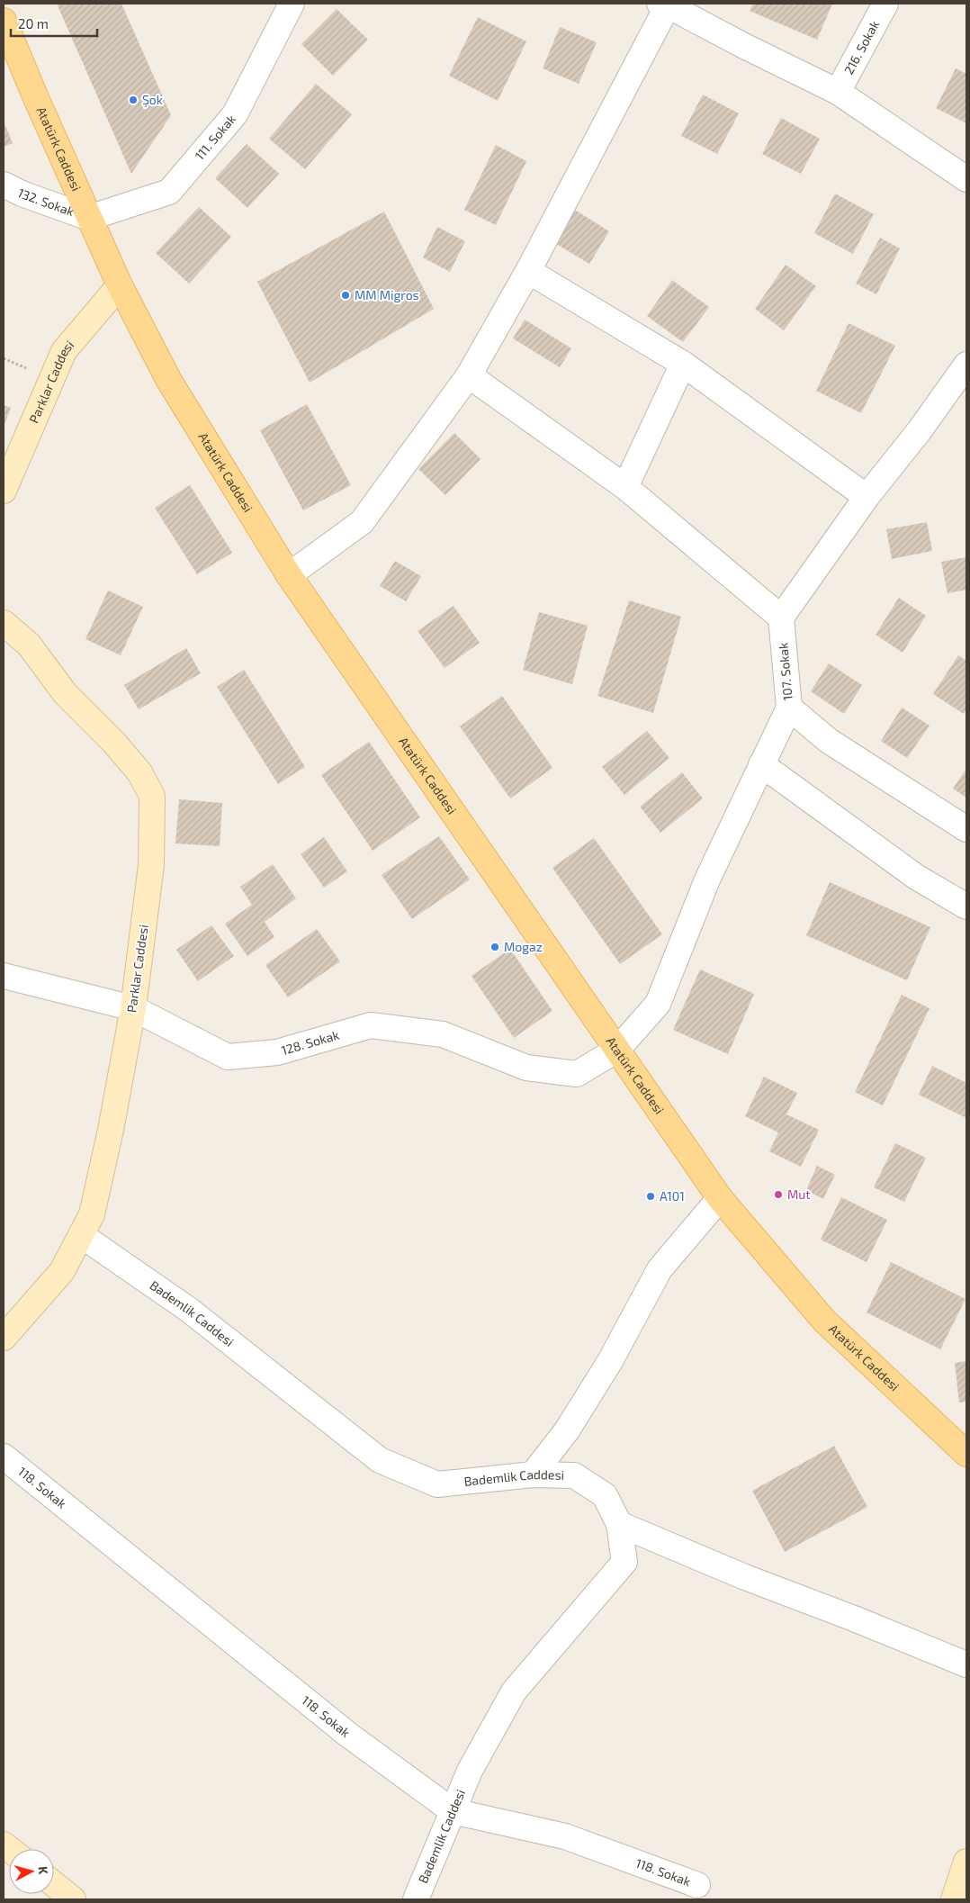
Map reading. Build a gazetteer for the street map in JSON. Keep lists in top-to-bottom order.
{
  "streets": {
    "main road": ["Atatürk Caddesi"],
    "street": [
      "216. Sokak",
      "111. Sokak",
      "132. Sokak",
      "Parklar Caddesi",
      "107. Sokak",
      "128. Sokak",
      "Bademlik Caddesi",
      "118. Sokak"
    ]
  },
  "crossings": [
    ["111. Sokak", "Atatürk Caddesi"],
    ["111. Sokak", "132. Sokak"],
    ["Atatürk Caddesi", "132. Sokak"],
    ["Atatürk Caddesi", "Parklar Caddesi"],
    ["Atatürk Caddesi", "107. Sokak"],
    ["Atatürk Caddesi", "128. Sokak"],
    ["Parklar Caddesi", "128. Sokak"],
    ["Parklar Caddesi", "Bademlik Caddesi"],
    ["107. Sokak", "128. Sokak"],
    ["Bademlik Caddesi", "118. Sokak"]
  ],
  "places": [
    "Şok",
    "MM Migros",
    "Mogaz",
    "Mut",
    "A101"
  ],
  "scale_bar": "20 m",
  "north": "right"
}
